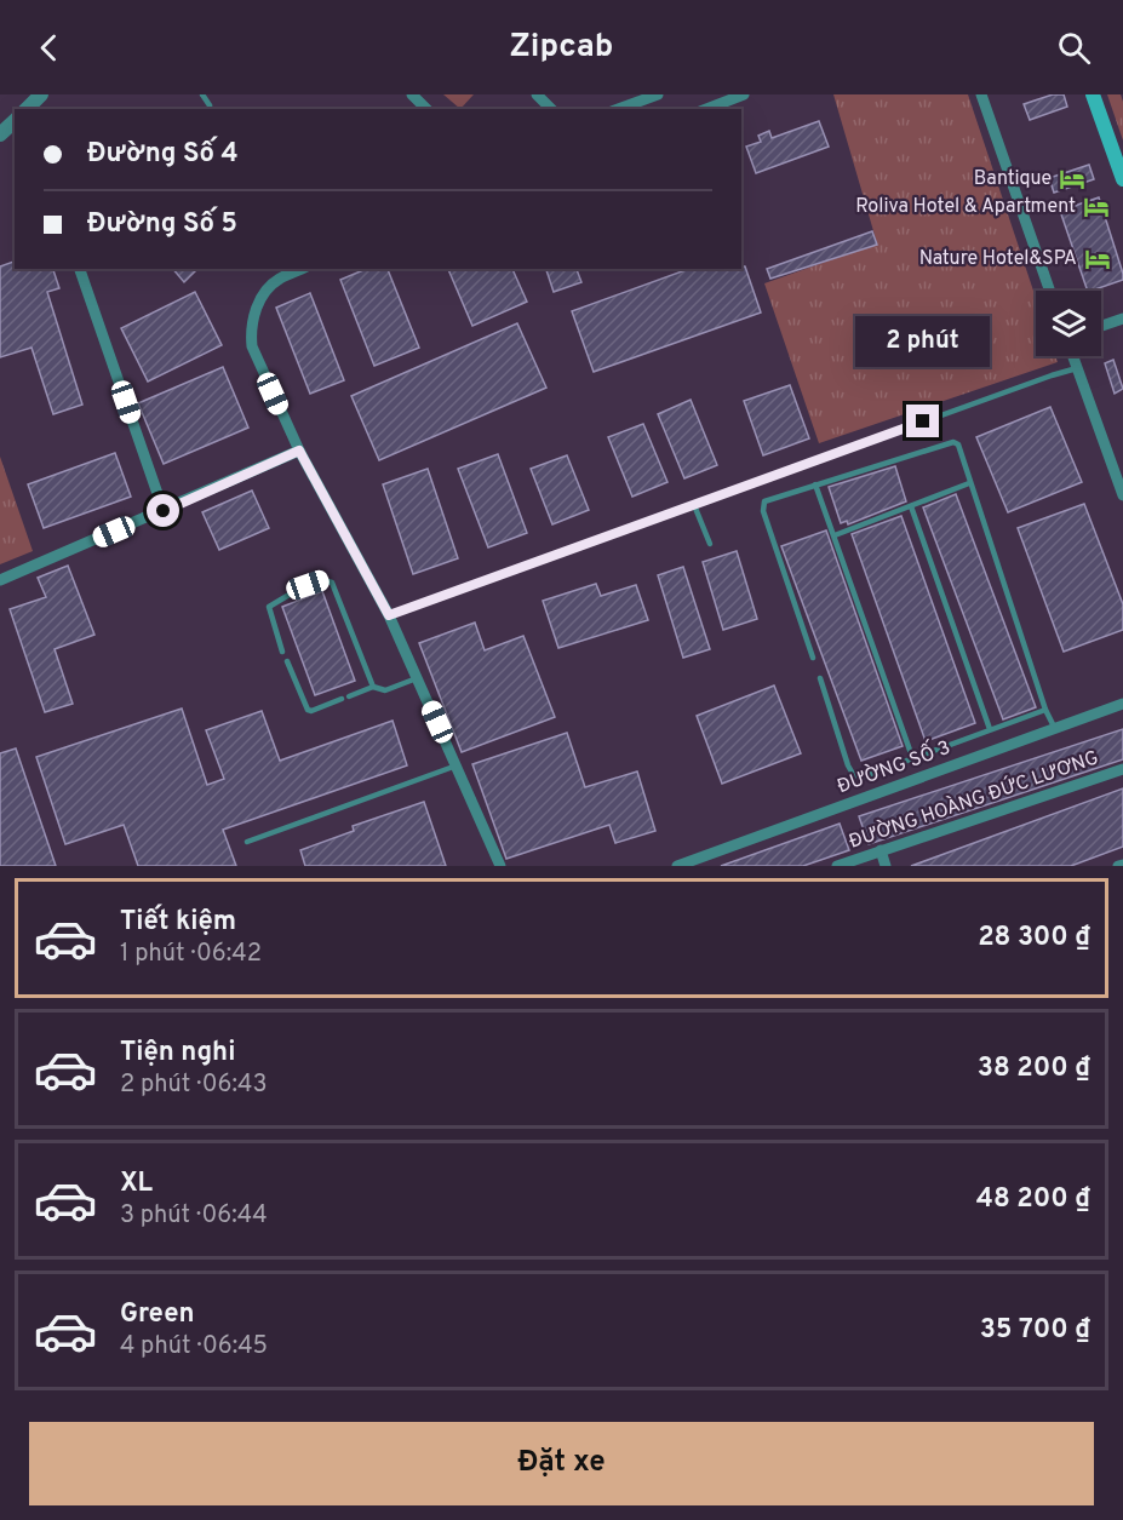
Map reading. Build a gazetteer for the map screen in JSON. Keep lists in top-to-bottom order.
{
  "streets": {
    "street": ["ĐƯỜNG SỐ 3", "ĐƯỜNG HOÀNG ĐỨC LƯƠNG"]
  },
  "places": {
    "hotel": ["Bantique", "Roliva Hotel & Apartment", "Nature Hotel&SPA"]
  },
  "page": {
    "header": "Zipcab",
    "banner": ["Đường Số 4", "Đường Số 5"],
    "bubble": "2 phút",
    "list": [
      {
        "name": "Tiết kiệm",
        "note": "1 phút · 06:42",
        "value": "28 300 ₫"
      },
      {
        "name": "Tiện nghi",
        "note": "2 phút · 06:43",
        "value": "38 200 ₫"
      },
      {
        "name": "XL",
        "note": "3 phút · 06:44",
        "value": "48 200 ₫"
      },
      {
        "name": "Green",
        "note": "4 phút · 06:45",
        "value": "35 700 ₫"
      }
    ],
    "buttons": "Đặt xe"
  }
}
